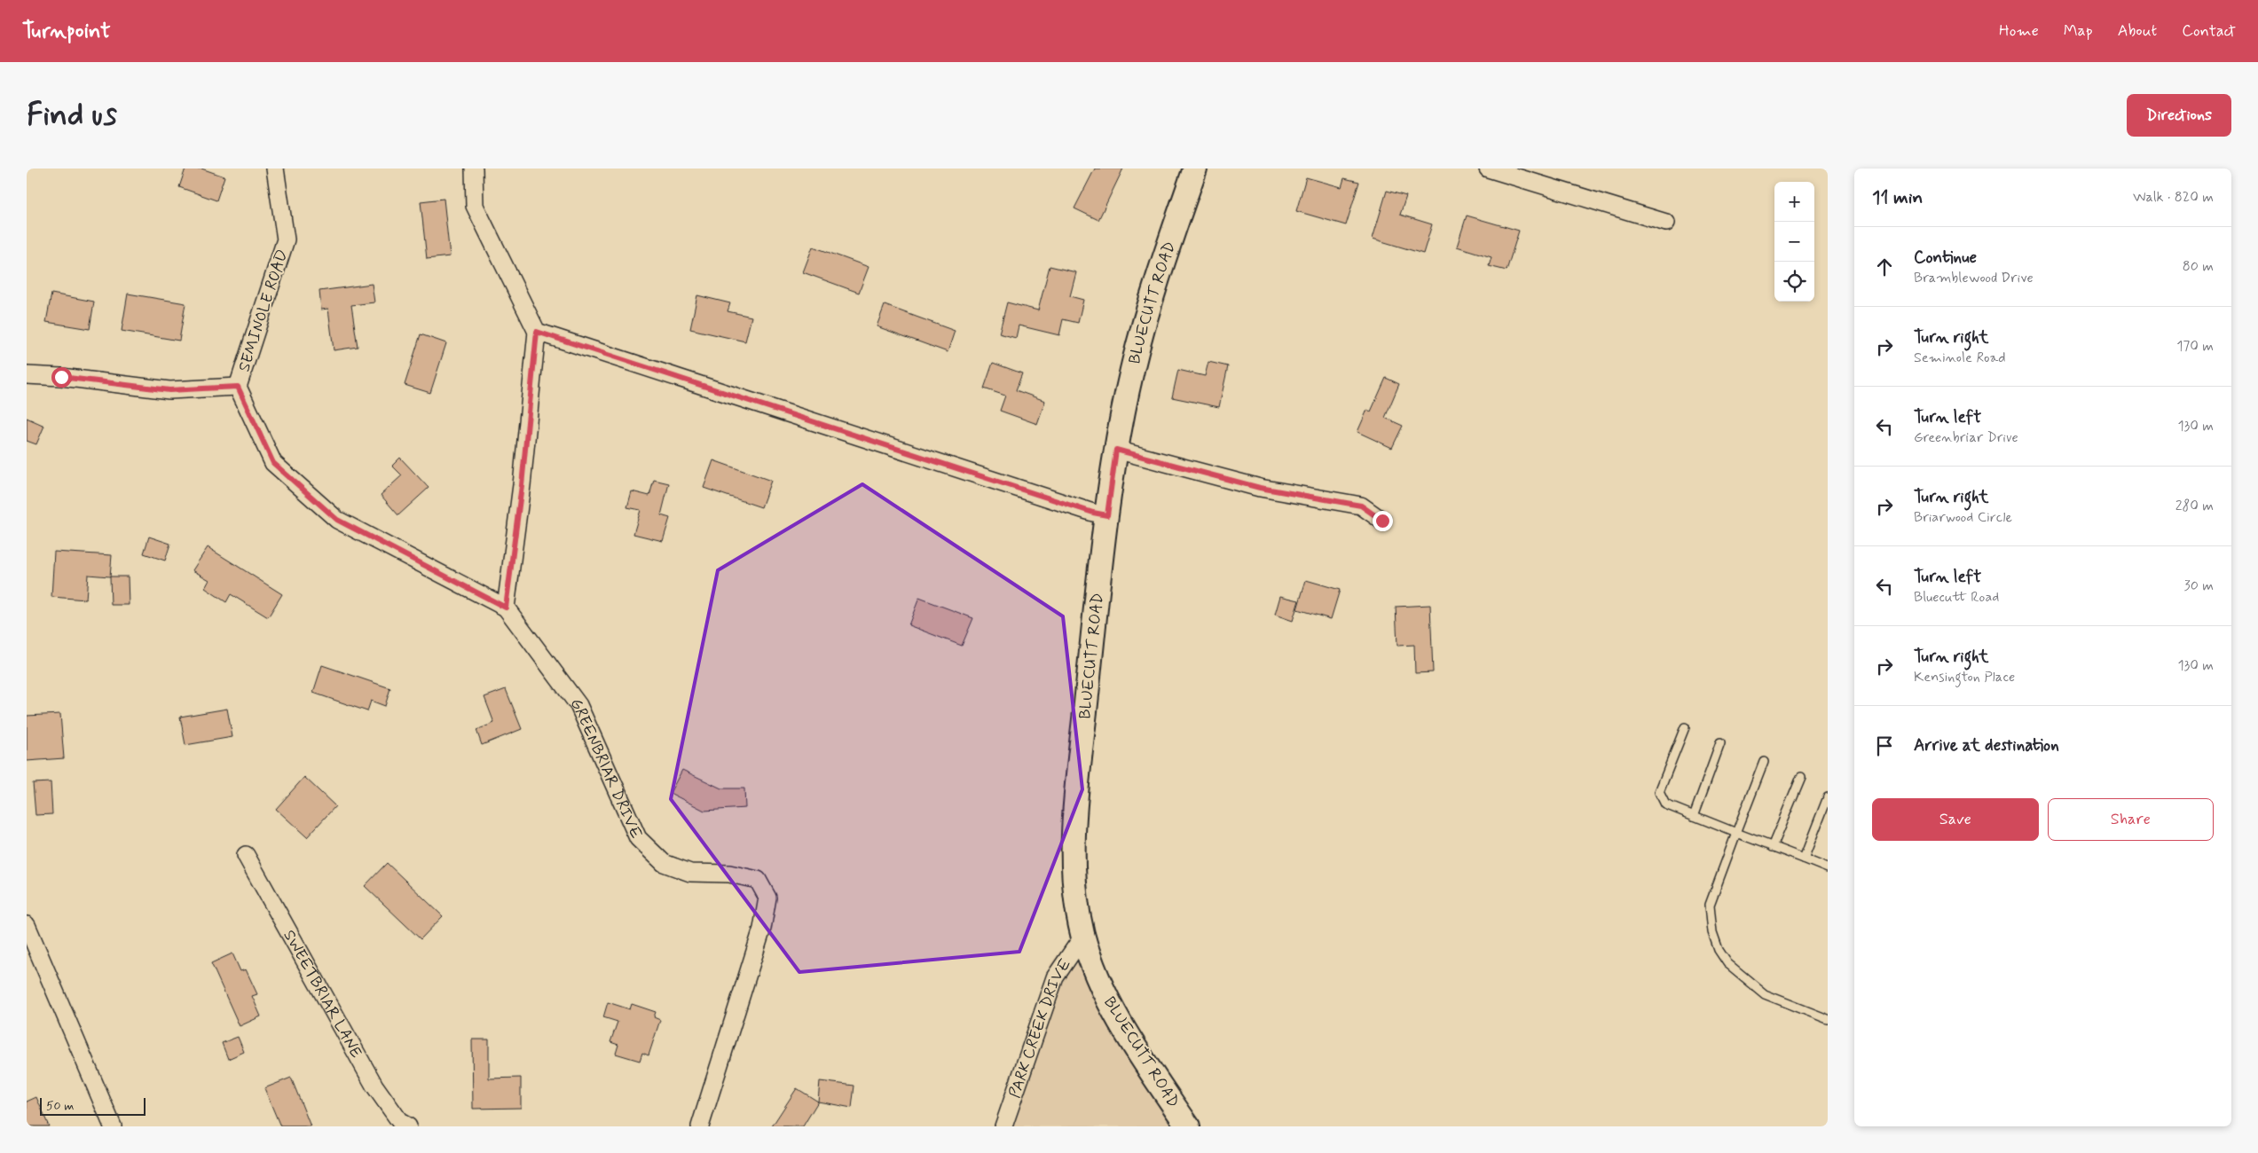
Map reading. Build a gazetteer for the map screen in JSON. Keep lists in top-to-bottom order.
{
  "streets": {
    "street": [
      "BLUECUTT ROAD",
      "SEMINOLE ROAD",
      "GREENBRIAR DRIVE",
      "SWEETBRIAR LANE",
      "PARK CREEK DRIVE"
    ]
  },
  "crossings": [
    ["BLUECUTT ROAD", "PARK CREEK DRIVE"],
    ["SEMINOLE ROAD", "GREENBRIAR DRIVE"]
  ],
  "scale_bar": "50 m",
  "page": {
    "header": "Turnpoint",
    "nav": [
      "Home",
      "Map",
      "About",
      "Contact"
    ],
    "buttons": [
      "Directions",
      ["Save", "Share"]
    ],
    "title": "Find us",
    "heading": ["11 min", "Walk · 820 m"],
    "map_buttons": ["+", "−"],
    "list": [
      ["Continue", "Bramblewood Drive", "80 m"],
      ["Turn right", "Seminole Road", "170 m"],
      ["Turn left", "Greenbriar Drive", "130 m"],
      ["Turn right", "Briarwood Circle", "280 m"],
      ["Turn left", "Bluecutt Road", "30 m"],
      ["Turn right", "Kensington Place", "130 m"],
      "Arrive at destination"
    ],
    "scale": "50 m"
  }
}
